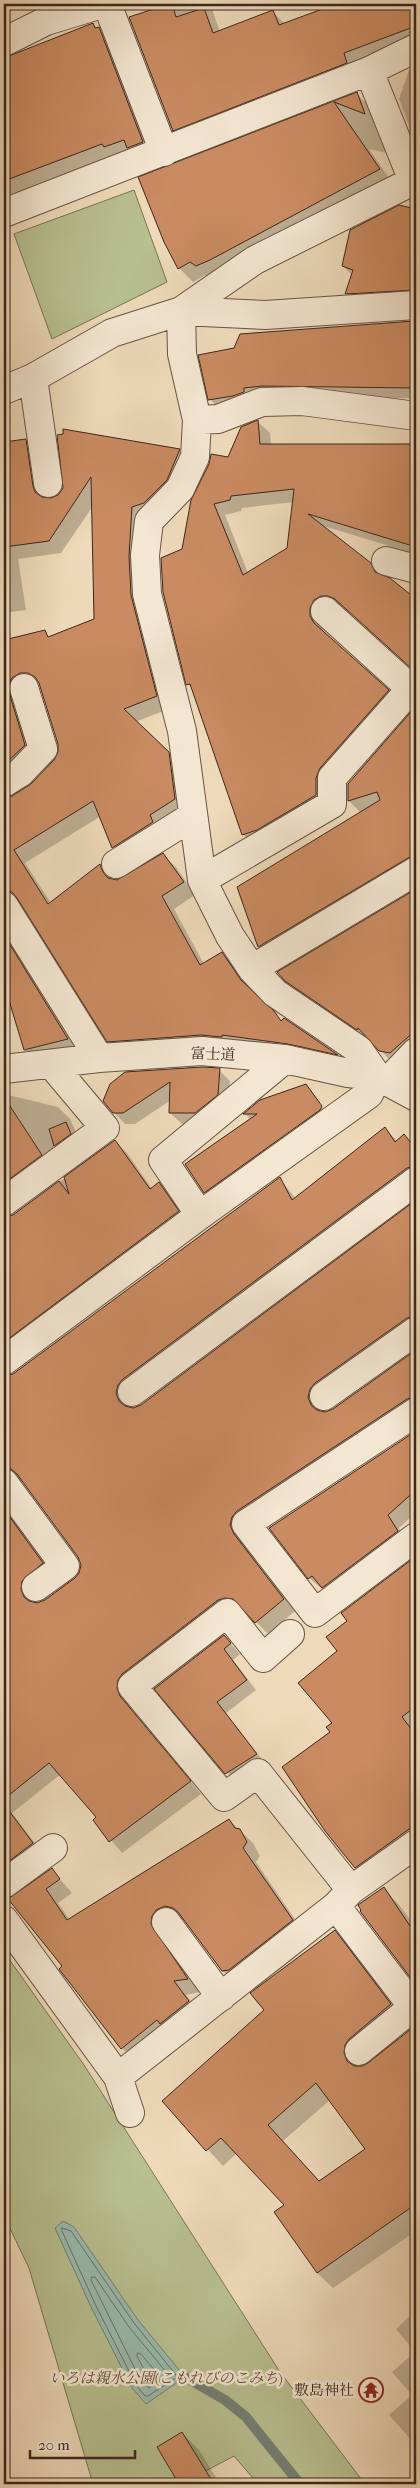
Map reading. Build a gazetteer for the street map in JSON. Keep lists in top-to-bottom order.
{
  "streets": {
    "street": ["富士道"]
  },
  "parks": ["いろは親水公園(こもれびのこみち)"],
  "places": {
    "temple": ["敷島神社"]
  },
  "scale_bar": "20 m"
}
